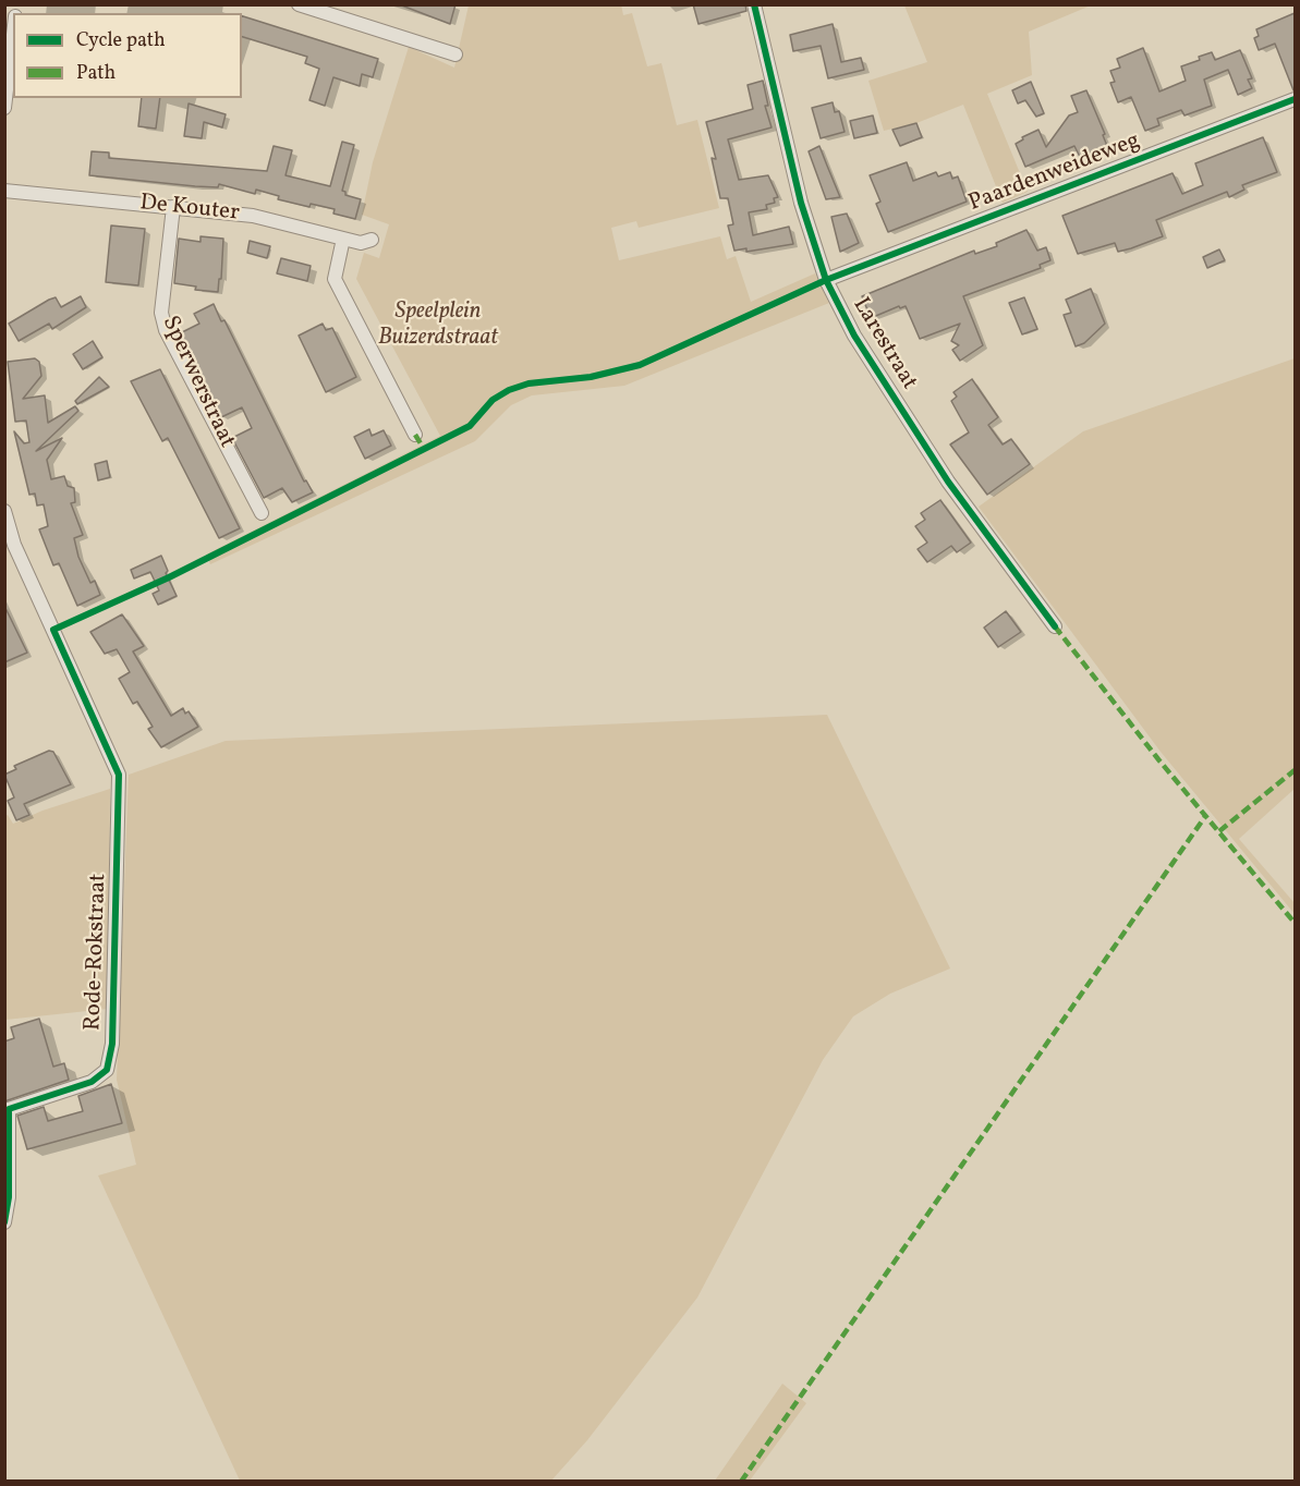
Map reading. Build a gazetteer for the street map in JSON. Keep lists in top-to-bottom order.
{
  "streets": {
    "street": [
      "Paardenweideweg",
      "De Kouter",
      "Larestraat",
      "Sperwerstraat",
      "Rode-Rokstraat"
    ]
  },
  "crossings": [
    ["Paardenweideweg", "Larestraat"],
    ["De Kouter", "Sperwerstraat"]
  ],
  "parks": ["Speelplein Buizerdstraat"],
  "legend": ["Cycle path", "Path"]
}
